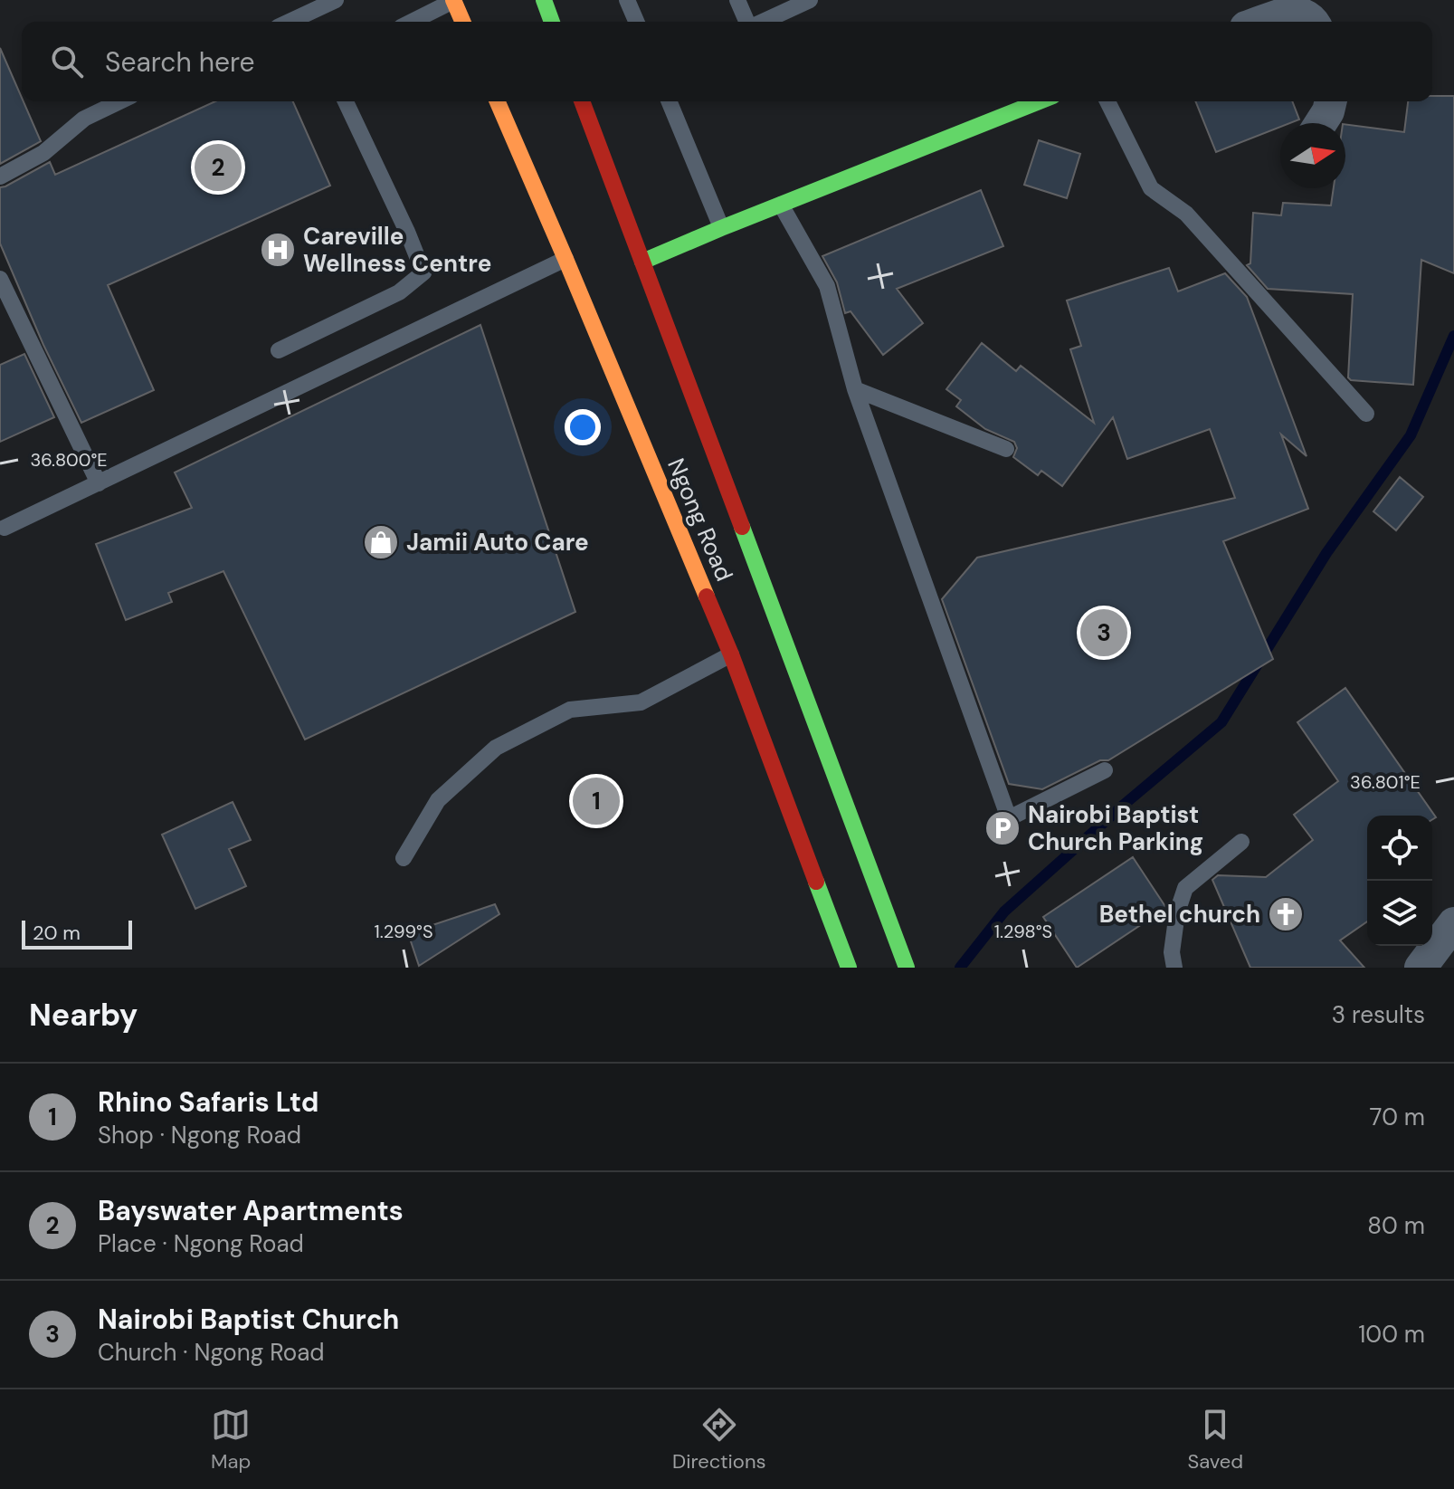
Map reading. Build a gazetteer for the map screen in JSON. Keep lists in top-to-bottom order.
{
  "streets": {
    "main road": ["Ngong Road"]
  },
  "places": {
    "hospital": ["Careville Wellness Centre"],
    "shop": ["Jamii Auto Care"],
    "parking": ["Nairobi Baptist Church Parking"],
    "church": ["Bethel church"]
  },
  "scale_bar": "20 m",
  "north": "right",
  "page": {
    "search": "Search here",
    "pins": ["2", "3", "1"],
    "scale": "20 m",
    "heading": ["Nearby", "3 results"],
    "list": [
      {
        "mark": "1",
        "name": "Rhino Safaris Ltd",
        "note": "Shop · Ngong Road",
        "value": "70 m"
      },
      {
        "mark": "2",
        "name": "Bayswater Apartments",
        "note": "Place · Ngong Road",
        "value": "80 m"
      },
      {
        "mark": "3",
        "name": "Nairobi Baptist Church",
        "note": "Church · Ngong Road",
        "value": "100 m"
      }
    ],
    "nav": ["Map", "Directions", "Saved"]
  },
  "coordinates": [
    "36.800°E",
    "36.801°E",
    "1.299°S",
    "1.298°S"
  ]
}
